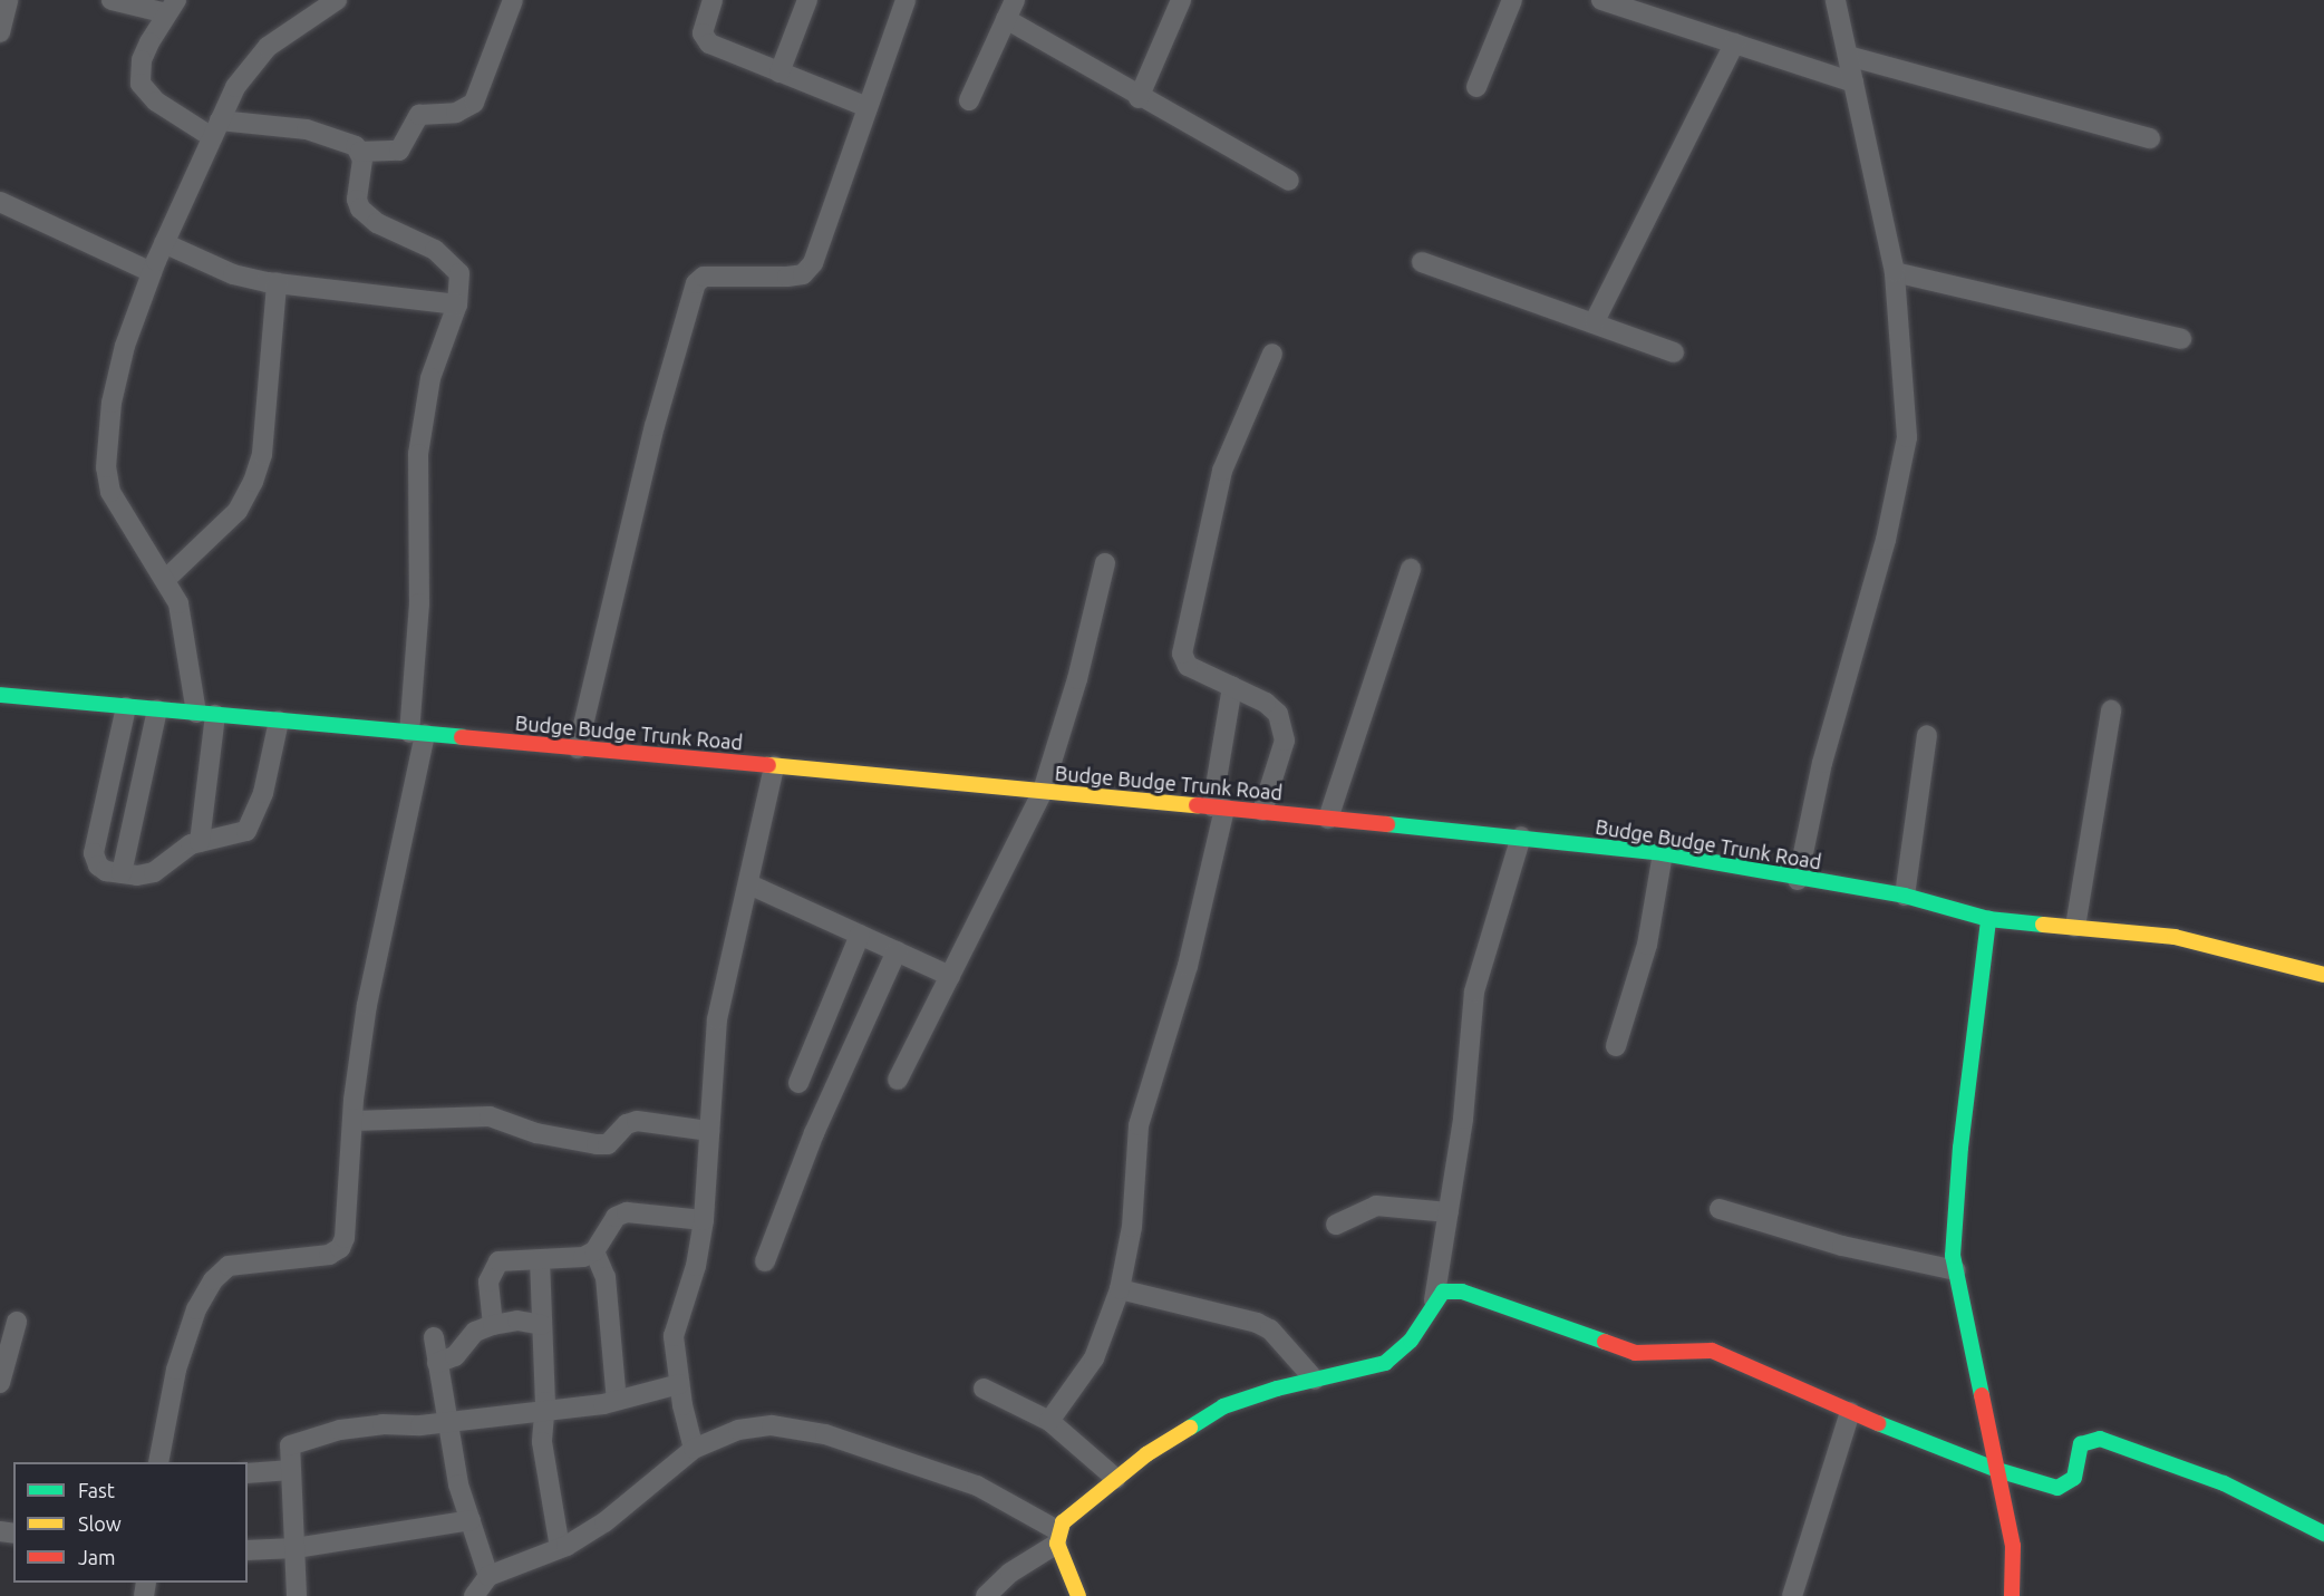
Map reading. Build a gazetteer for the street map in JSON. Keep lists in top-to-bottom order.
{
  "streets": {
    "main road": ["Budge Budge Trunk Road"]
  },
  "legend": ["Fast", "Slow", "Jam"]
}
